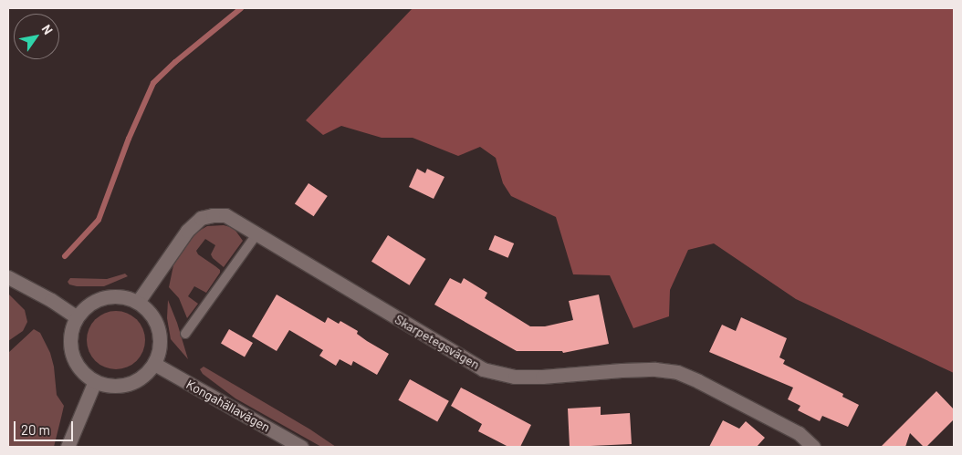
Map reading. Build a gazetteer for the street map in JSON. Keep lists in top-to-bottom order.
{
  "streets": {
    "street": ["Skarpetegsvägen", "Kongahällavägen"]
  },
  "crossings": [
    ["Skarpetegsvägen", "Kongahällavägen"]
  ],
  "scale_bar": "20 m",
  "north": "top right"
}
